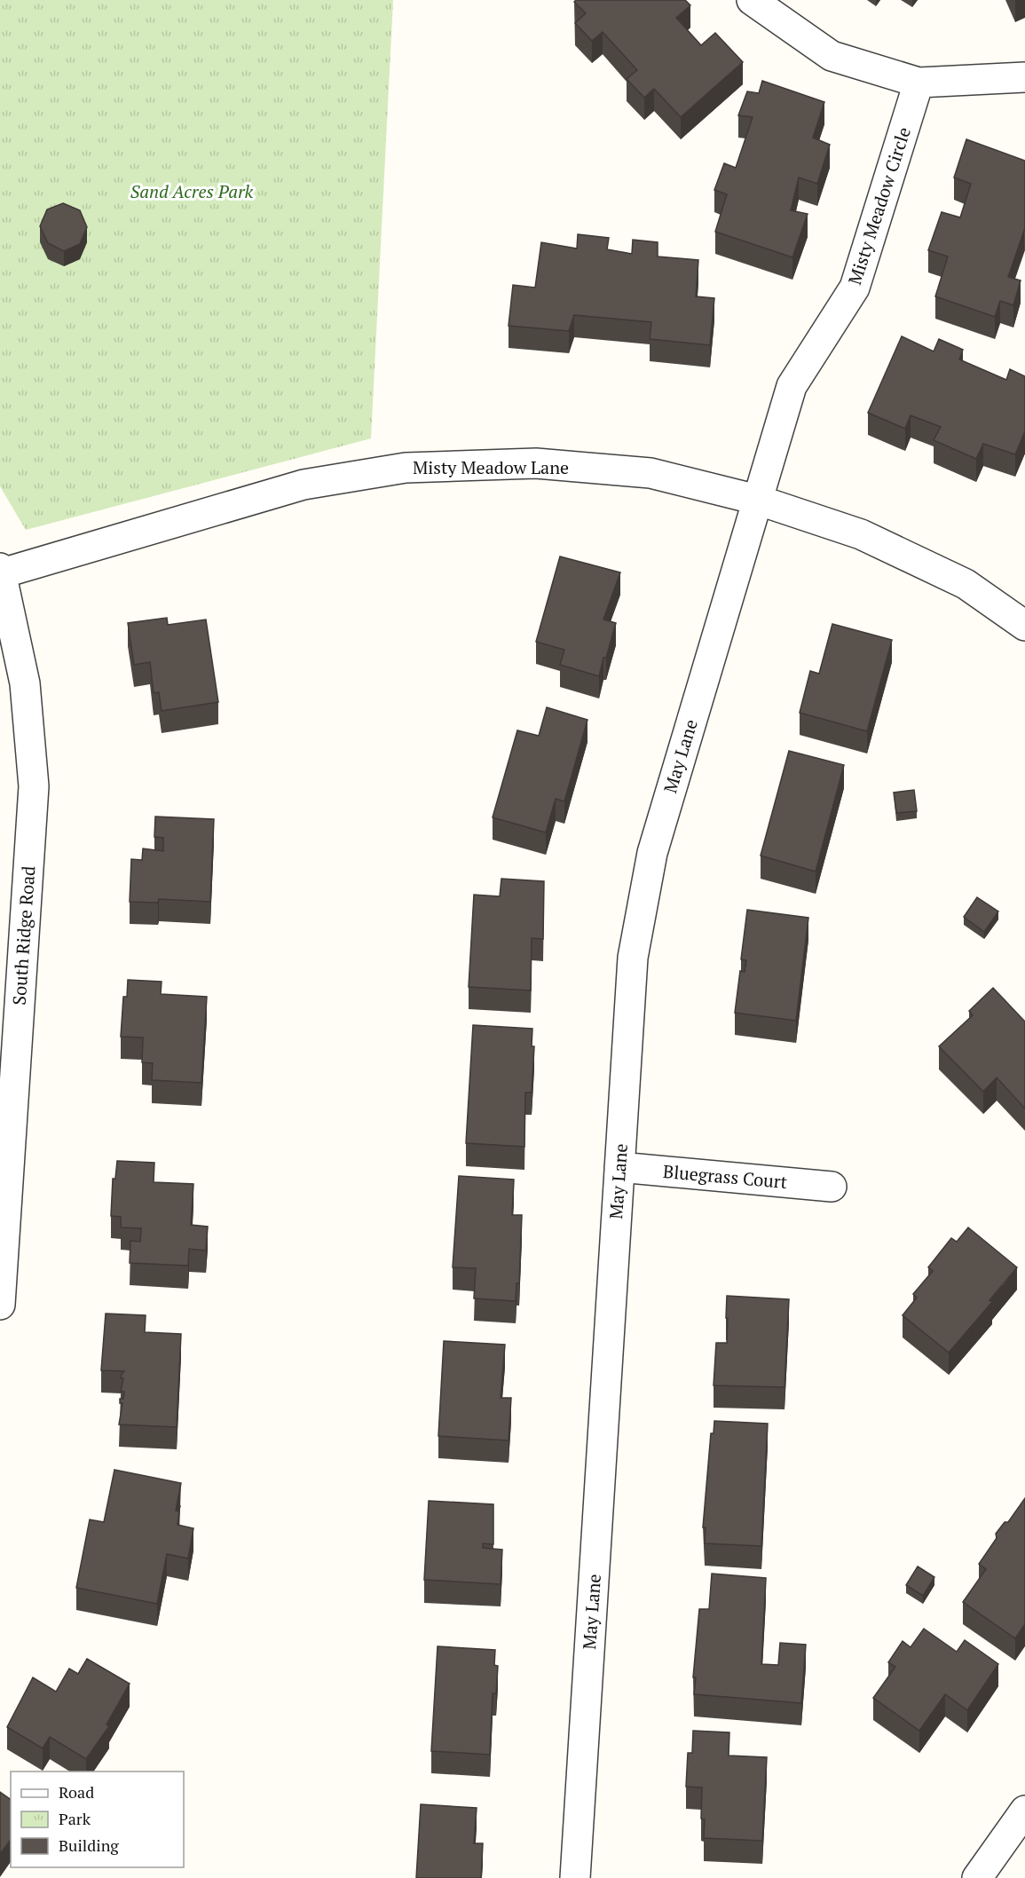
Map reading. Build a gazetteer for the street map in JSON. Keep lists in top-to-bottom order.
{
  "streets": {
    "street": [
      "Misty Meadow Circle",
      "Misty Meadow Lane",
      "May Lane",
      "South Ridge Road",
      "Bluegrass Court"
    ]
  },
  "crossings": [
    ["Misty Meadow Circle", "Misty Meadow Lane"],
    ["Misty Meadow Circle", "May Lane"],
    ["Misty Meadow Lane", "May Lane"],
    ["Misty Meadow Lane", "South Ridge Road"],
    ["May Lane", "Bluegrass Court"]
  ],
  "parks": ["Sand Acres Park"],
  "legend": ["Road", "Park", "Building"]
}
